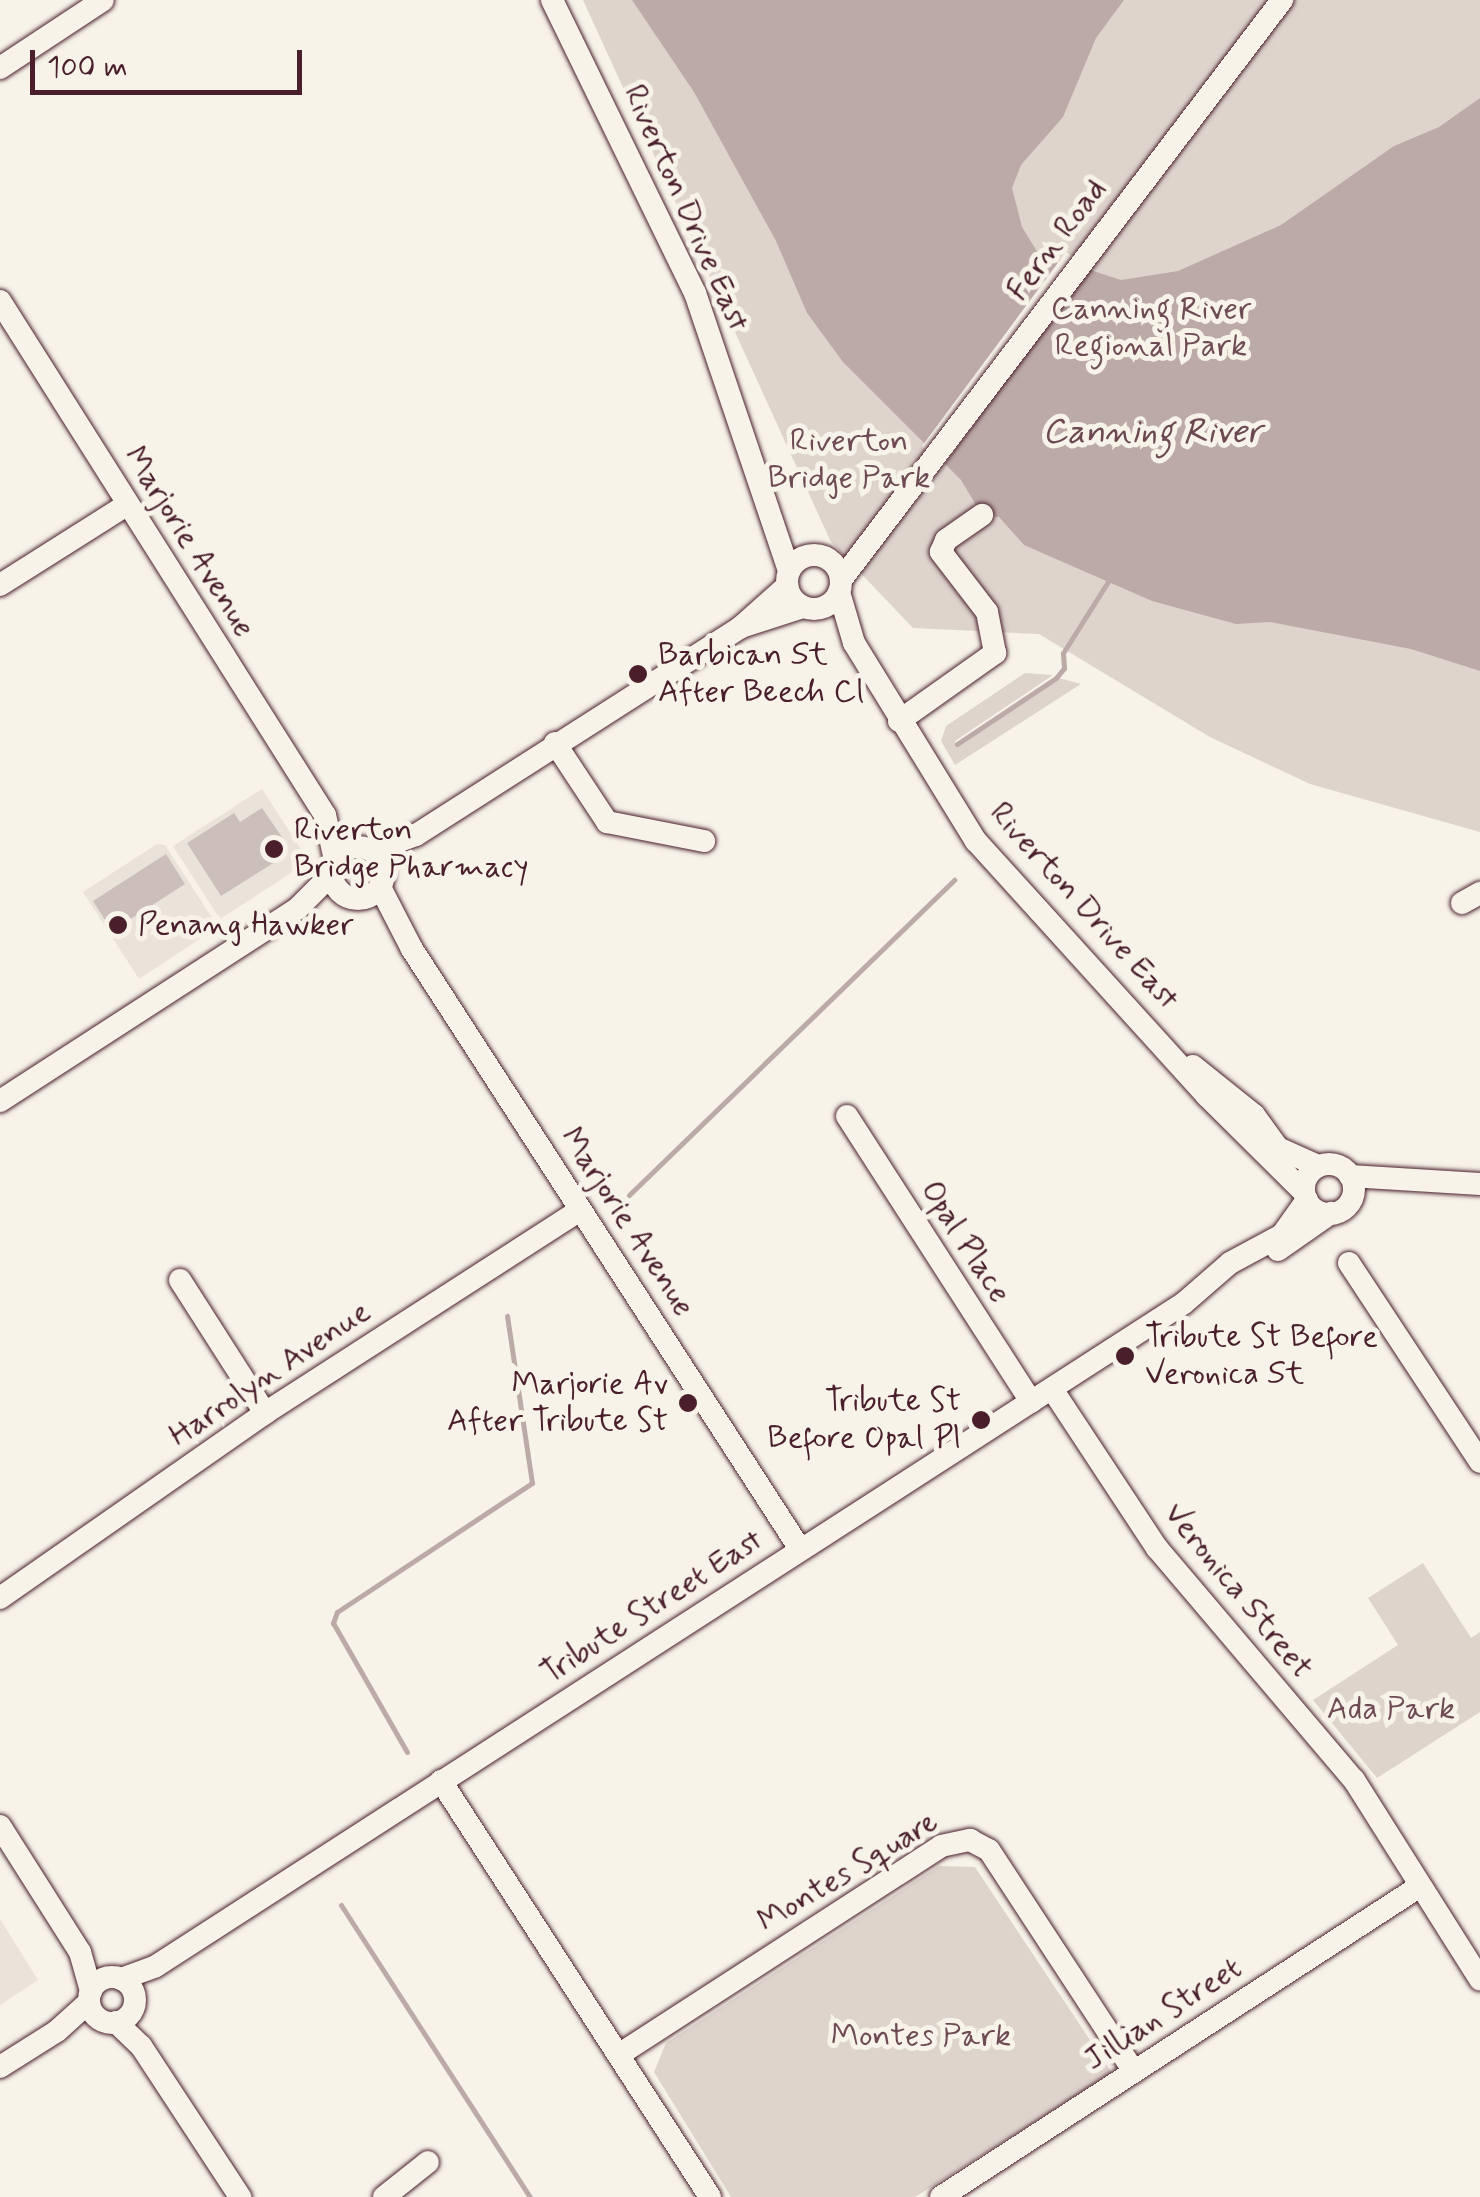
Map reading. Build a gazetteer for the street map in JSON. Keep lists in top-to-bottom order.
{
  "streets": {
    "street": [
      "Riverton Drive East",
      "Fern Road",
      "Marjorie Avenue",
      "Opal Place",
      "Harrolyn Avenue",
      "Veronica Street",
      "Tribute Street East",
      "Montes Square",
      "Jillian Street"
    ]
  },
  "crossings": [
    ["Riverton Drive East", "Fern Road"],
    ["Riverton Drive East", "Tribute Street East"],
    ["Marjorie Avenue", "Harrolyn Avenue"],
    ["Marjorie Avenue", "Tribute Street East"],
    ["Opal Place", "Tribute Street East"],
    ["Veronica Street", "Tribute Street East"],
    ["Veronica Street", "Jillian Street"],
    ["Montes Square", "Jillian Street"]
  ],
  "water": ["Canning River"],
  "parks": [
    "Canning River Regional Park",
    "Riverton Bridge Park",
    "Ada Park",
    "Montes Park"
  ],
  "places": [
    "Barbican St After Beech Cl",
    "Riverton Bridge Pharmacy",
    "Penang Hawker",
    "Tribute St Before Veronica St",
    "Marjorie Av After Tribute St",
    "Tribute St Before Opal Pl"
  ],
  "scale_bar": "100 m"
}
